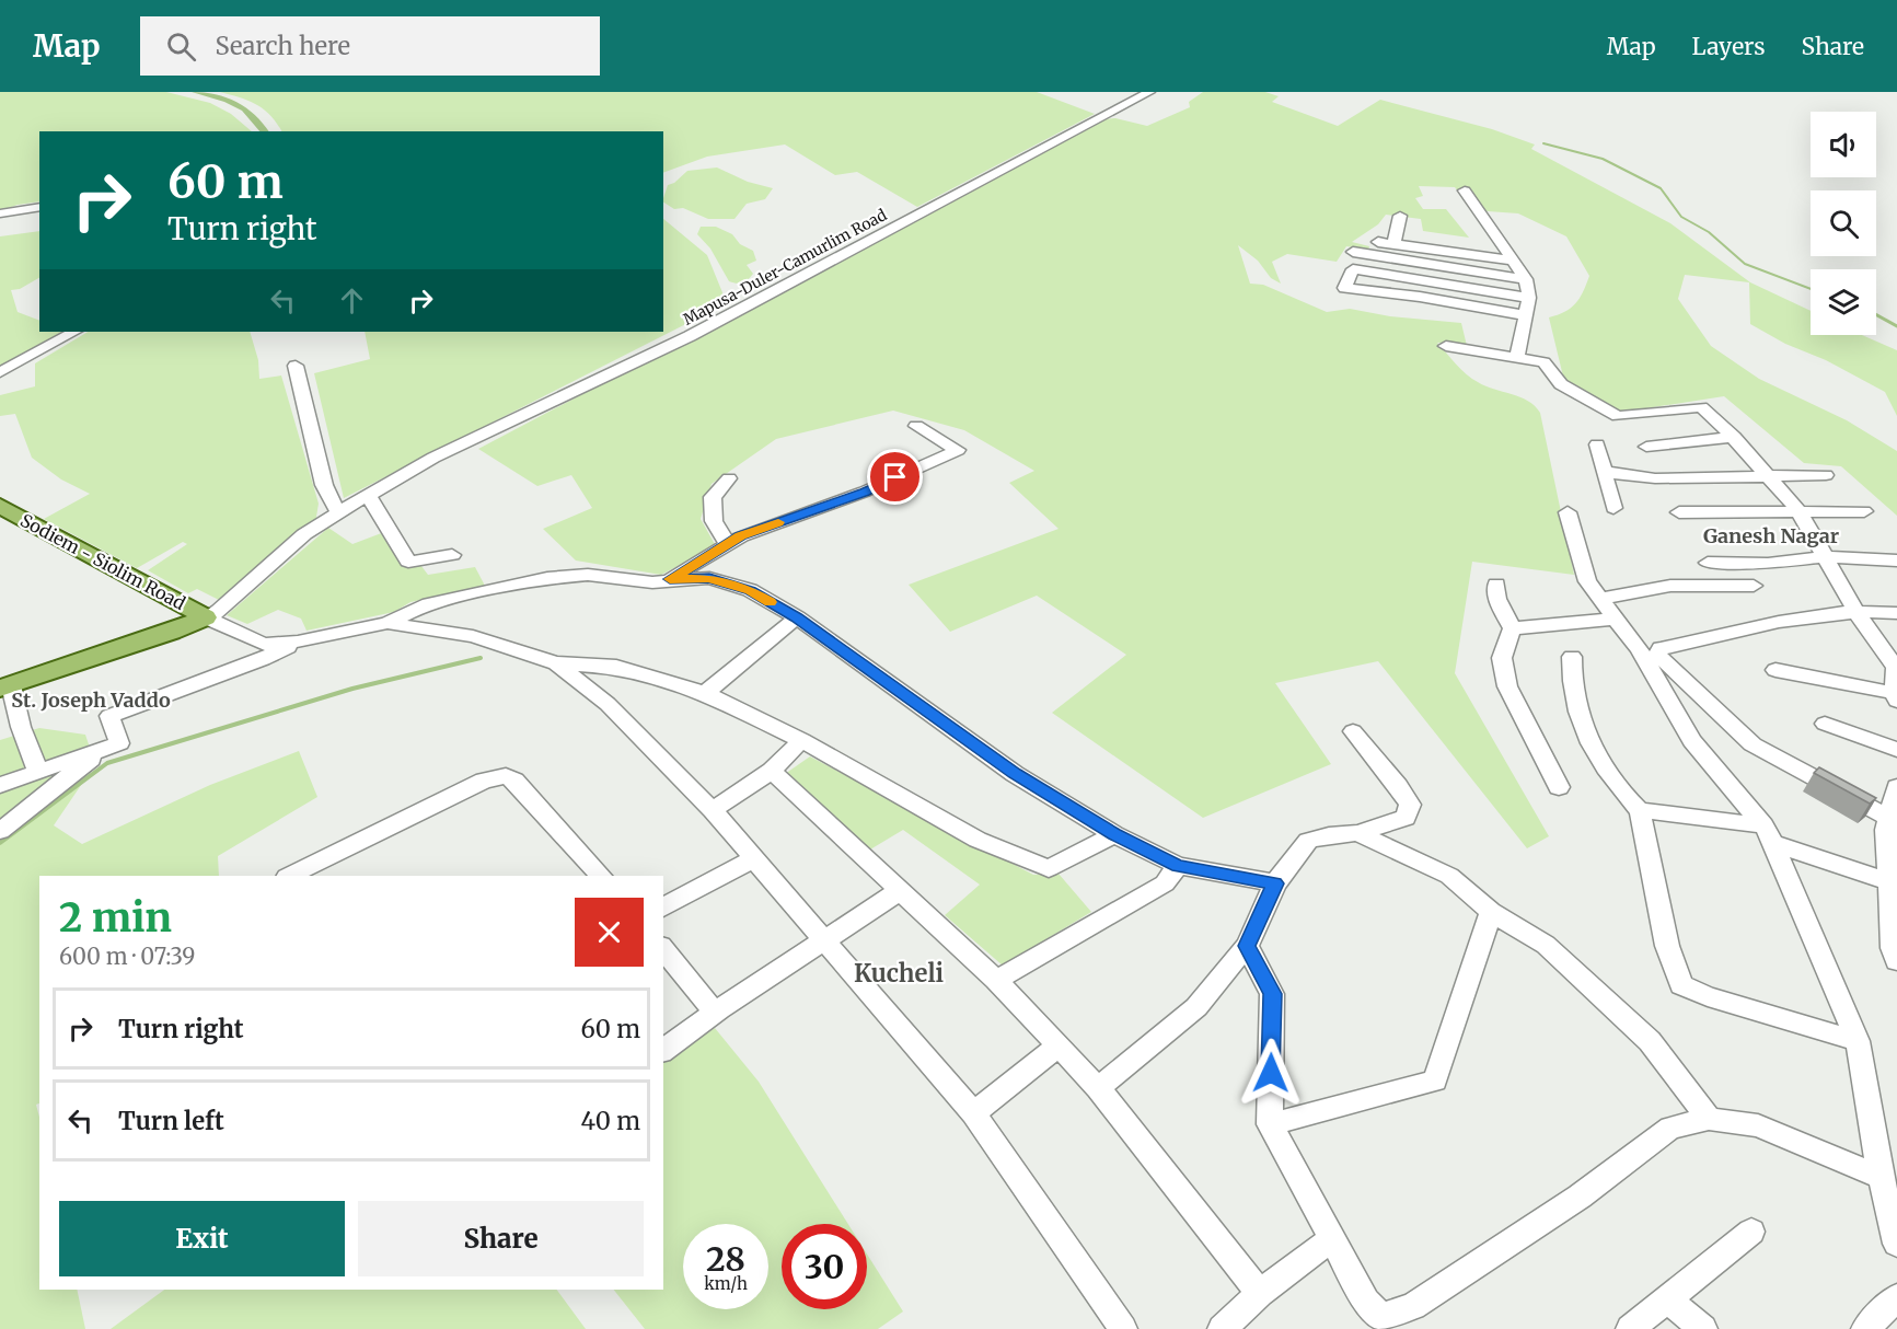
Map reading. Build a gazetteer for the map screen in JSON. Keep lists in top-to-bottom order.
{
  "streets": {
    "main road": ["Sodiem - Siolim Road"],
    "street": ["Mapusa-Duler-Camurlim Road"]
  },
  "crossings": [
    ["Mapusa-Duler-Camurlim Road", "Sodiem - Siolim Road"]
  ],
  "districts": ["Ganesh Nagar", "St. Joseph Vaddo", "Kucheli"],
  "page": {
    "header": "Map",
    "search": "Search here",
    "nav": ["Map", "Layers", "Share"],
    "turn": ["60 m", "Turn right"],
    "heading": ["2 min", "600 m · 07:39"],
    "list": [
      {
        "name": "Turn right",
        "value": "60 m"
      },
      {
        "name": "Turn left",
        "value": "40 m"
      }
    ],
    "buttons": ["Exit", "Share"],
    "speed": "28 km/h",
    "limit": "30"
  }
}
